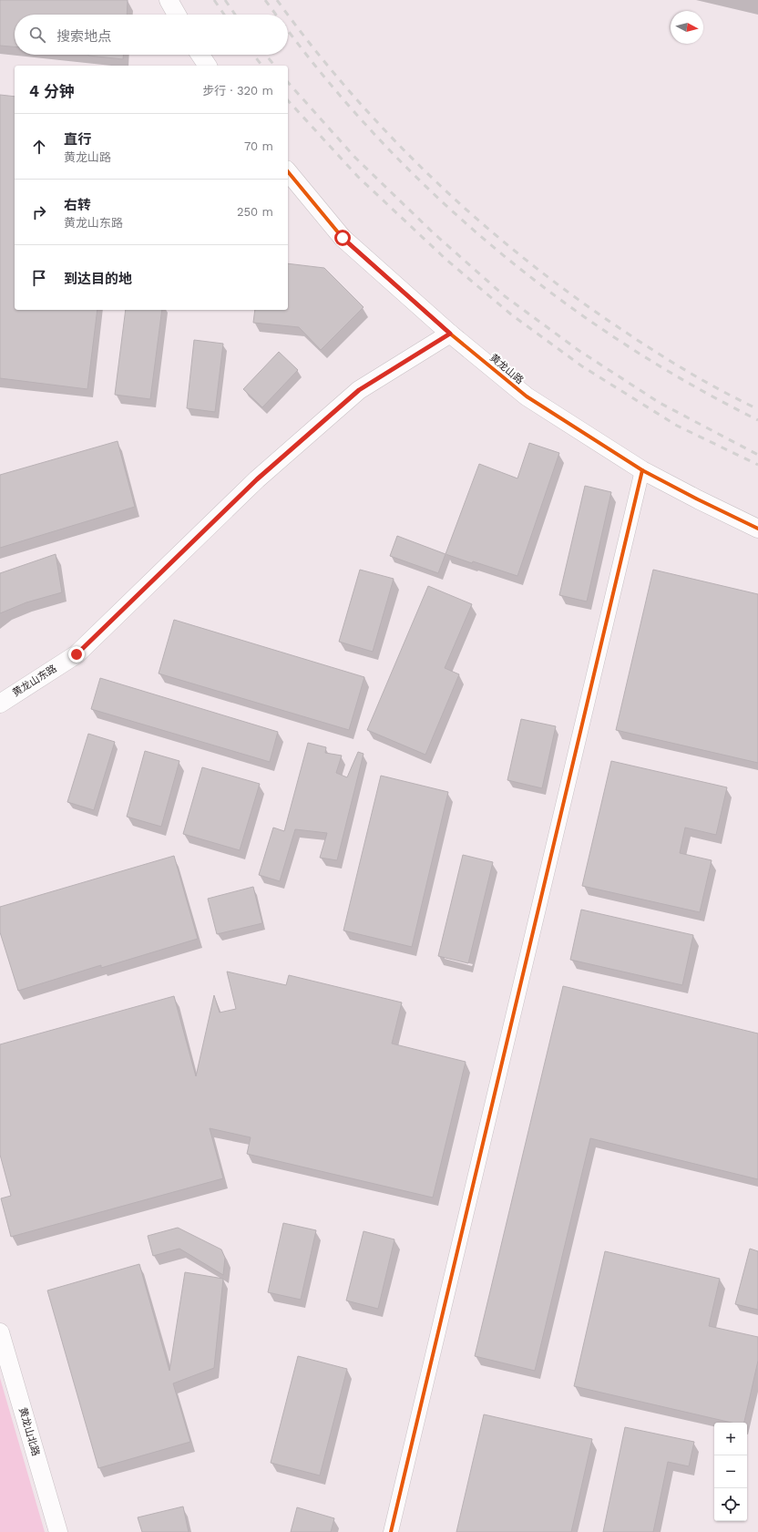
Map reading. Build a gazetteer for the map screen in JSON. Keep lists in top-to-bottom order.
{
  "streets": {
    "street": ["黄龙山路", "黄龙山东路", "黄龙山北路"]
  },
  "crossings": [
    ["黄龙山路", "黄龙山东路"]
  ],
  "north": "right",
  "page": {
    "search": "搜索地点",
    "heading": ["4 分钟", "步行 · 320 m"],
    "list": [
      ["直行", "黄龙山路", "70 m"],
      ["右转", "黄龙山东路", "250 m"],
      "到达目的地"
    ],
    "map_buttons": ["+", "−"]
  }
}
